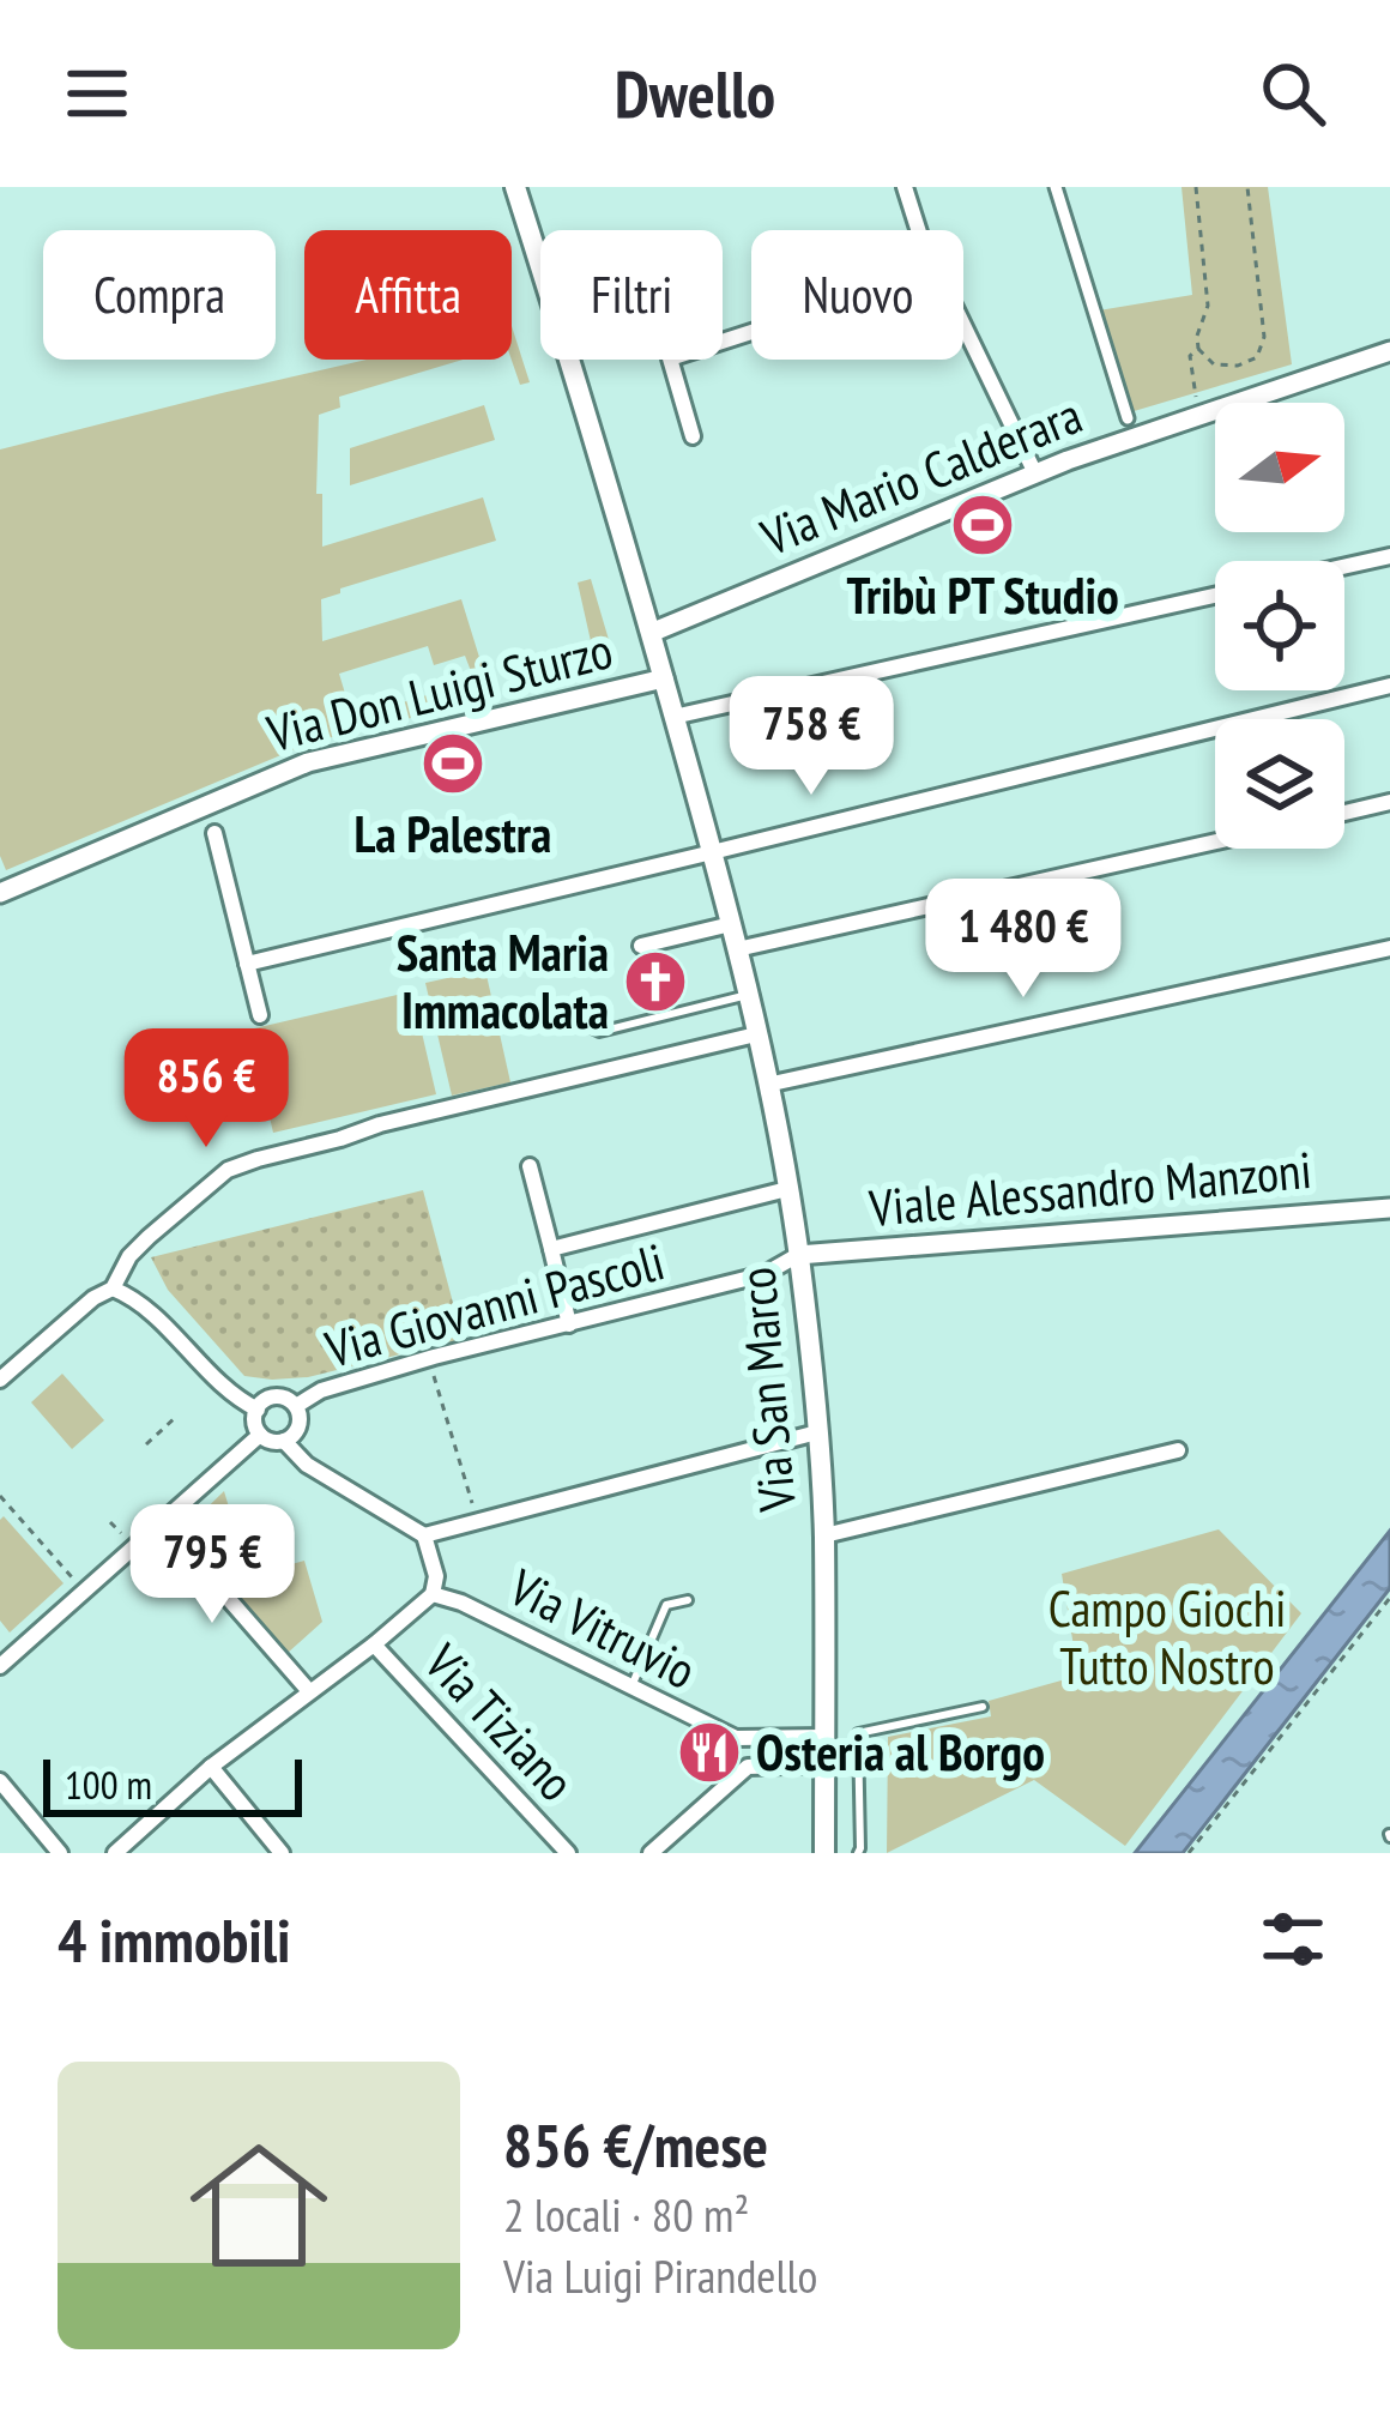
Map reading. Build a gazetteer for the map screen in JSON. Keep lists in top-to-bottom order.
{
  "streets": {
    "main road": ["Via San Marco"],
    "street": [
      "Via Mario Calderara",
      "Via Don Luigi Sturzo",
      "Viale Alessandro Manzoni",
      "Via Giovanni Pascoli",
      "Via Vitruvio",
      "Via Tiziano"
    ]
  },
  "crossings": [
    ["Via Mario Calderara", "Via San Marco"],
    ["Via Don Luigi Sturzo", "Via San Marco"],
    ["Viale Alessandro Manzoni", "Via Giovanni Pascoli"],
    ["Viale Alessandro Manzoni", "Via San Marco"],
    ["Via Giovanni Pascoli", "Via San Marco"],
    ["Via San Marco", "Via Vitruvio"]
  ],
  "parks": ["Campo Giochi Tutto Nostro"],
  "places": {
    "sports": ["Tribù PT Studio", "La Palestra"],
    "church": ["Santa Maria Immacolata"],
    "restaurant": ["Osteria al Borgo"]
  },
  "scale_bar": "100 m",
  "north": "right",
  "page": {
    "header": "Dwello",
    "chip": [
      "Compra",
      "Affitta",
      "Filtri",
      "Nuovo"
    ],
    "price": [
      "758 €",
      "1 480 €",
      "856 €",
      "795 €"
    ],
    "scale": "100 m",
    "heading": "4 immobili",
    "list": [
      {
        "name": "856 €/mese",
        "note": "2 locali · 80 m² · Via Luigi Pirandello"
      }
    ]
  }
}
